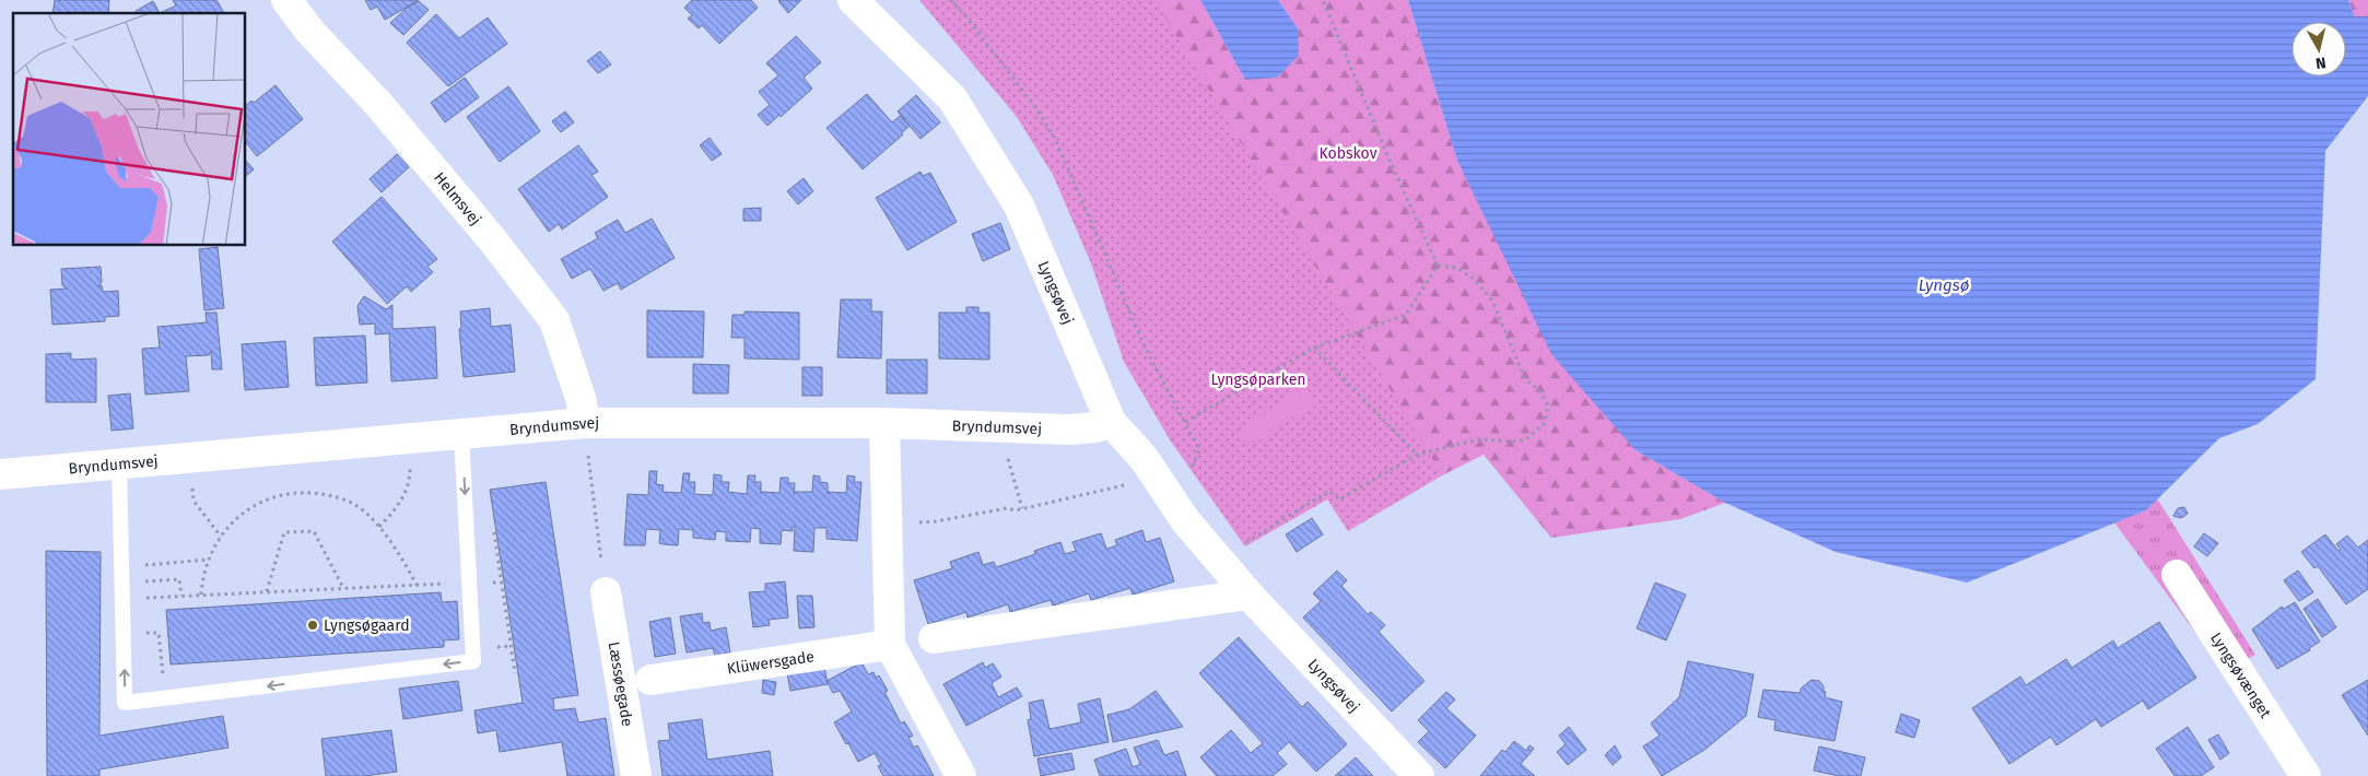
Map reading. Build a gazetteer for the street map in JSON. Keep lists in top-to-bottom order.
{
  "streets": {
    "street": [
      "Helmsvej",
      "Lyngsøvej",
      "Bryndumsvej",
      "Klüwersgade",
      "Lyngsøvænget",
      "Læssøegade"
    ]
  },
  "crossings": [
    ["Helmsvej", "Bryndumsvej"],
    ["Lyngsøvej", "Bryndumsvej"]
  ],
  "water": ["Lyngsø"],
  "parks": ["Kobskov", "Lyngsøparken"],
  "places": ["Lyngsøgaard"],
  "north": "bottom"
}
